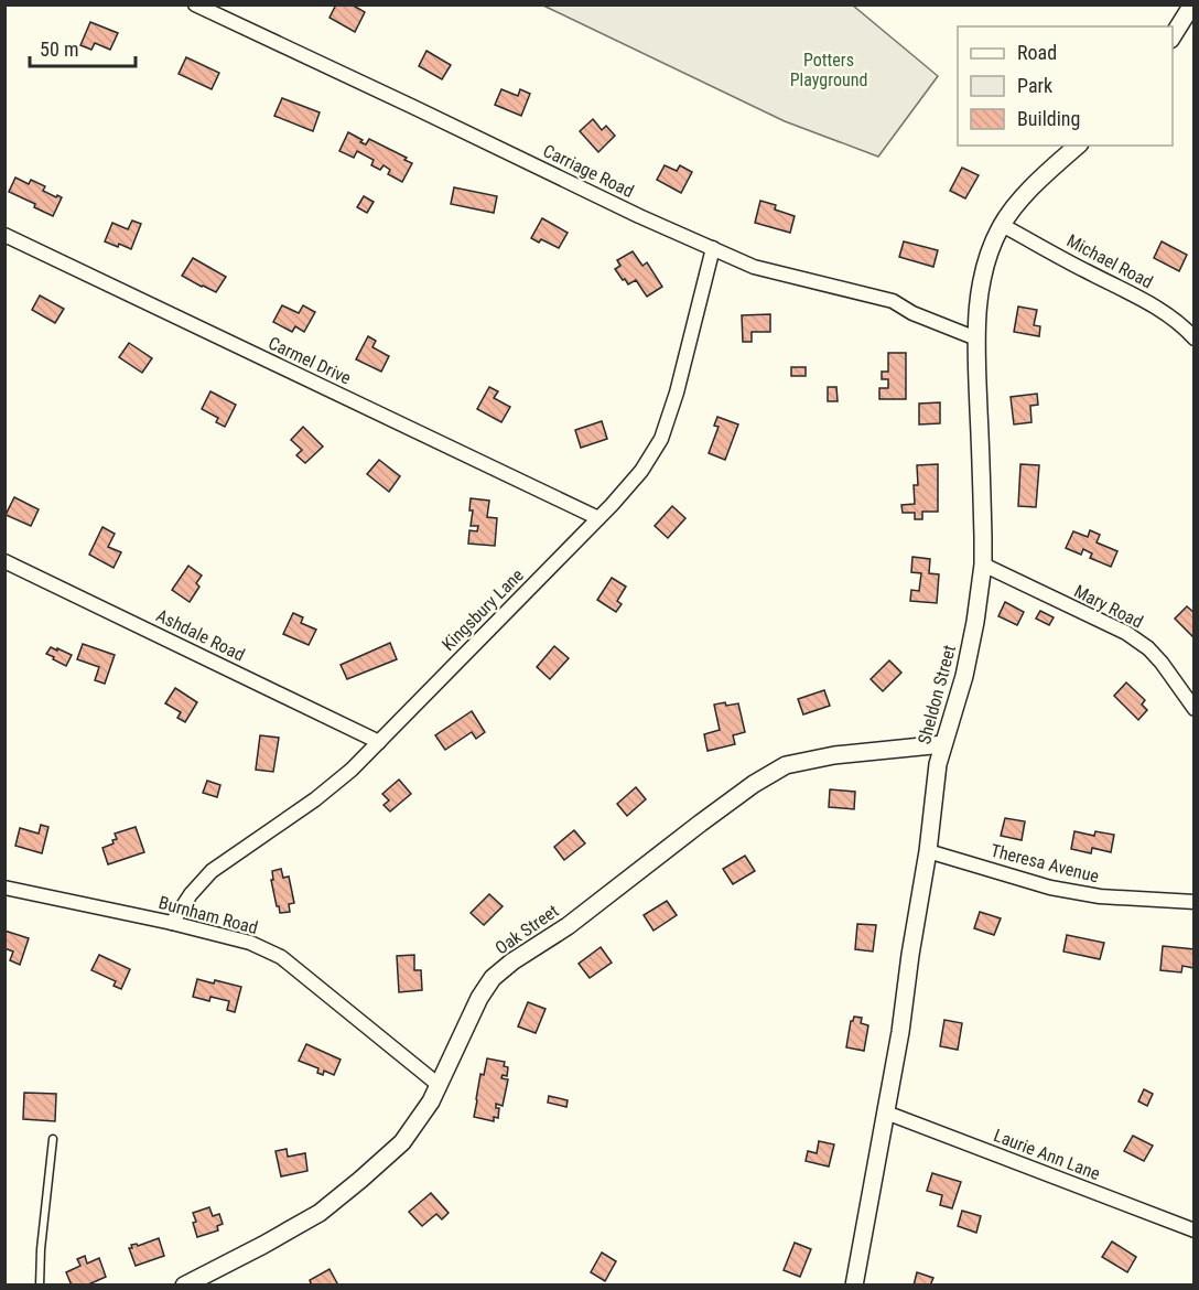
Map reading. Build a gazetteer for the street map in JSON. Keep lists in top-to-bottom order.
{
  "streets": {
    "street": [
      "Carriage Road",
      "Michael Road",
      "Carmel Drive",
      "Mary Road",
      "Kingsbury Lane",
      "Ashdale Road",
      "Sheldon Street",
      "Theresa Avenue",
      "Burnham Road",
      "Oak Street",
      "Laurie Ann Lane"
    ]
  },
  "crossings": [
    ["Carriage Road", "Kingsbury Lane"],
    ["Carriage Road", "Sheldon Street"],
    ["Michael Road", "Sheldon Street"],
    ["Carmel Drive", "Kingsbury Lane"],
    ["Mary Road", "Sheldon Street"],
    ["Kingsbury Lane", "Ashdale Road"],
    ["Kingsbury Lane", "Burnham Road"],
    ["Sheldon Street", "Theresa Avenue"],
    ["Sheldon Street", "Oak Street"],
    ["Sheldon Street", "Laurie Ann Lane"],
    ["Burnham Road", "Oak Street"]
  ],
  "parks": ["Potters Playground"],
  "legend": ["Road", "Park", "Building"],
  "scale_bar": "50 m"
}
